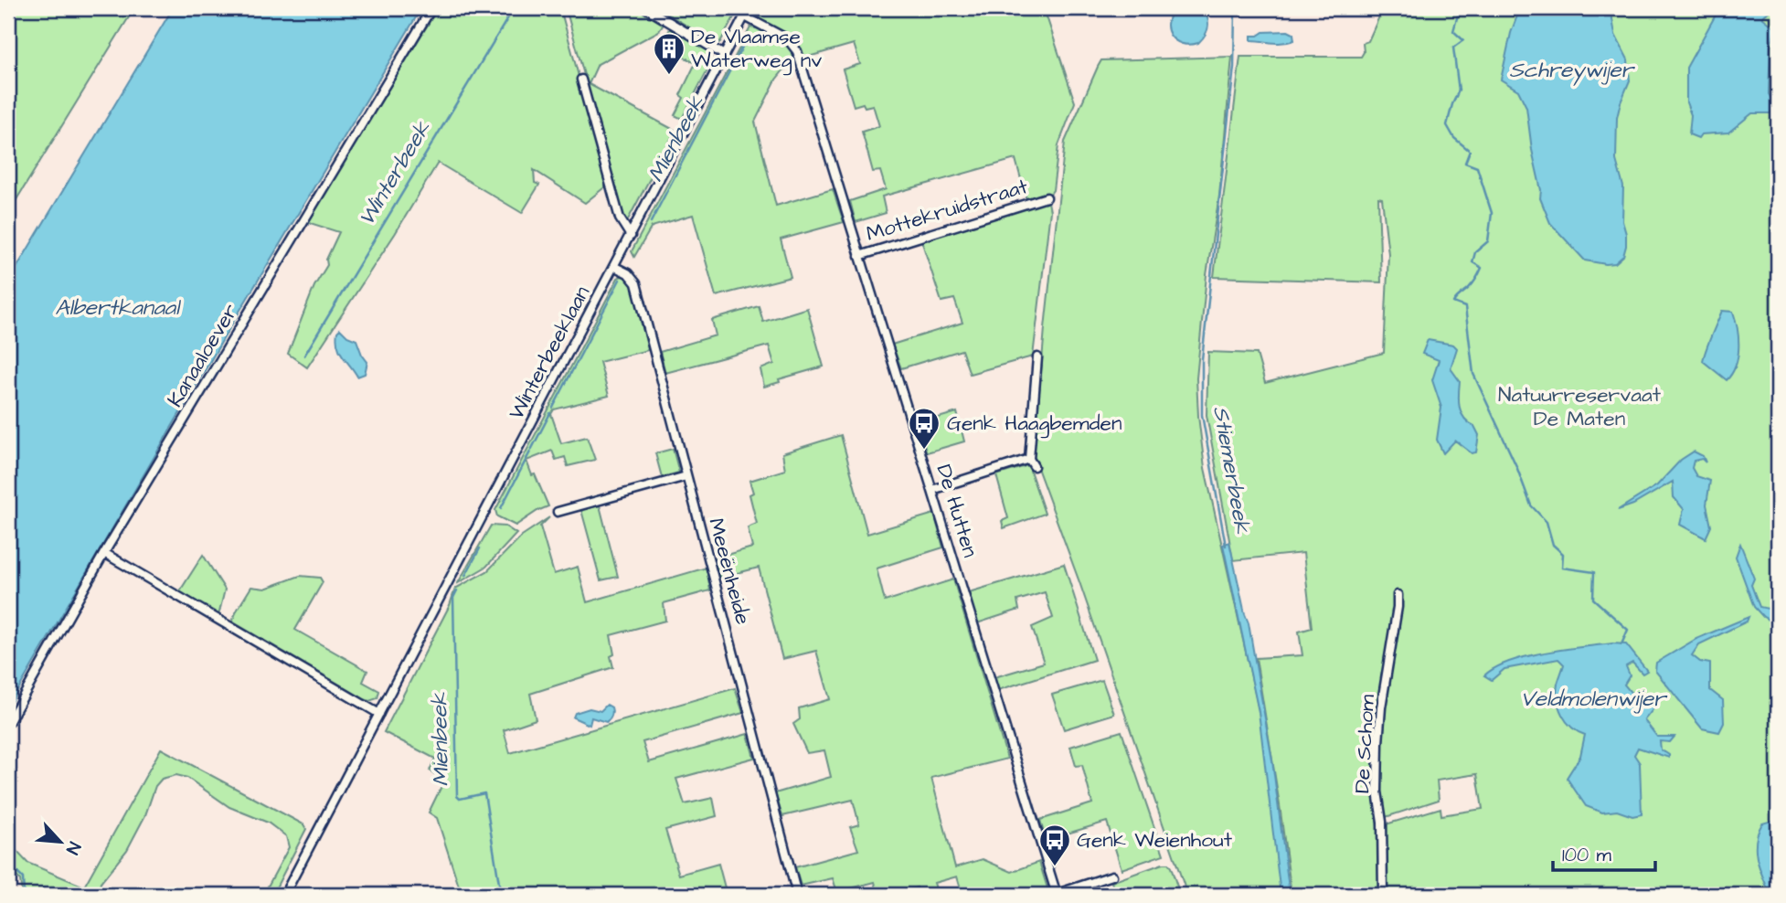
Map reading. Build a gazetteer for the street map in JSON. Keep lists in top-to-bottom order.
{
  "streets": {
    "street": [
      "Mottekruidstraat",
      "Winterbeeklaan",
      "Kanaaloever",
      "De Hutten",
      "Meeënheide",
      "De Schom"
    ]
  },
  "crossings": [
    ["Mottekruidstraat", "De Hutten"],
    ["Winterbeeklaan", "De Hutten"],
    ["Winterbeeklaan", "Meeënheide"]
  ],
  "water": [
    "Schreywijer",
    "Mienbeek",
    "Winterbeek",
    "Albertkanaal",
    "Stiemerbeek",
    "Veldmolenwijer"
  ],
  "parks": ["Natuurreservaat De Maten"],
  "places": {
    "building": ["De Vlaamse Waterweg nv"],
    "bus stop": ["Genk Haagbemden", "Genk Weienhout"]
  },
  "scale_bar": "100 m",
  "north": "bottom right"
}
